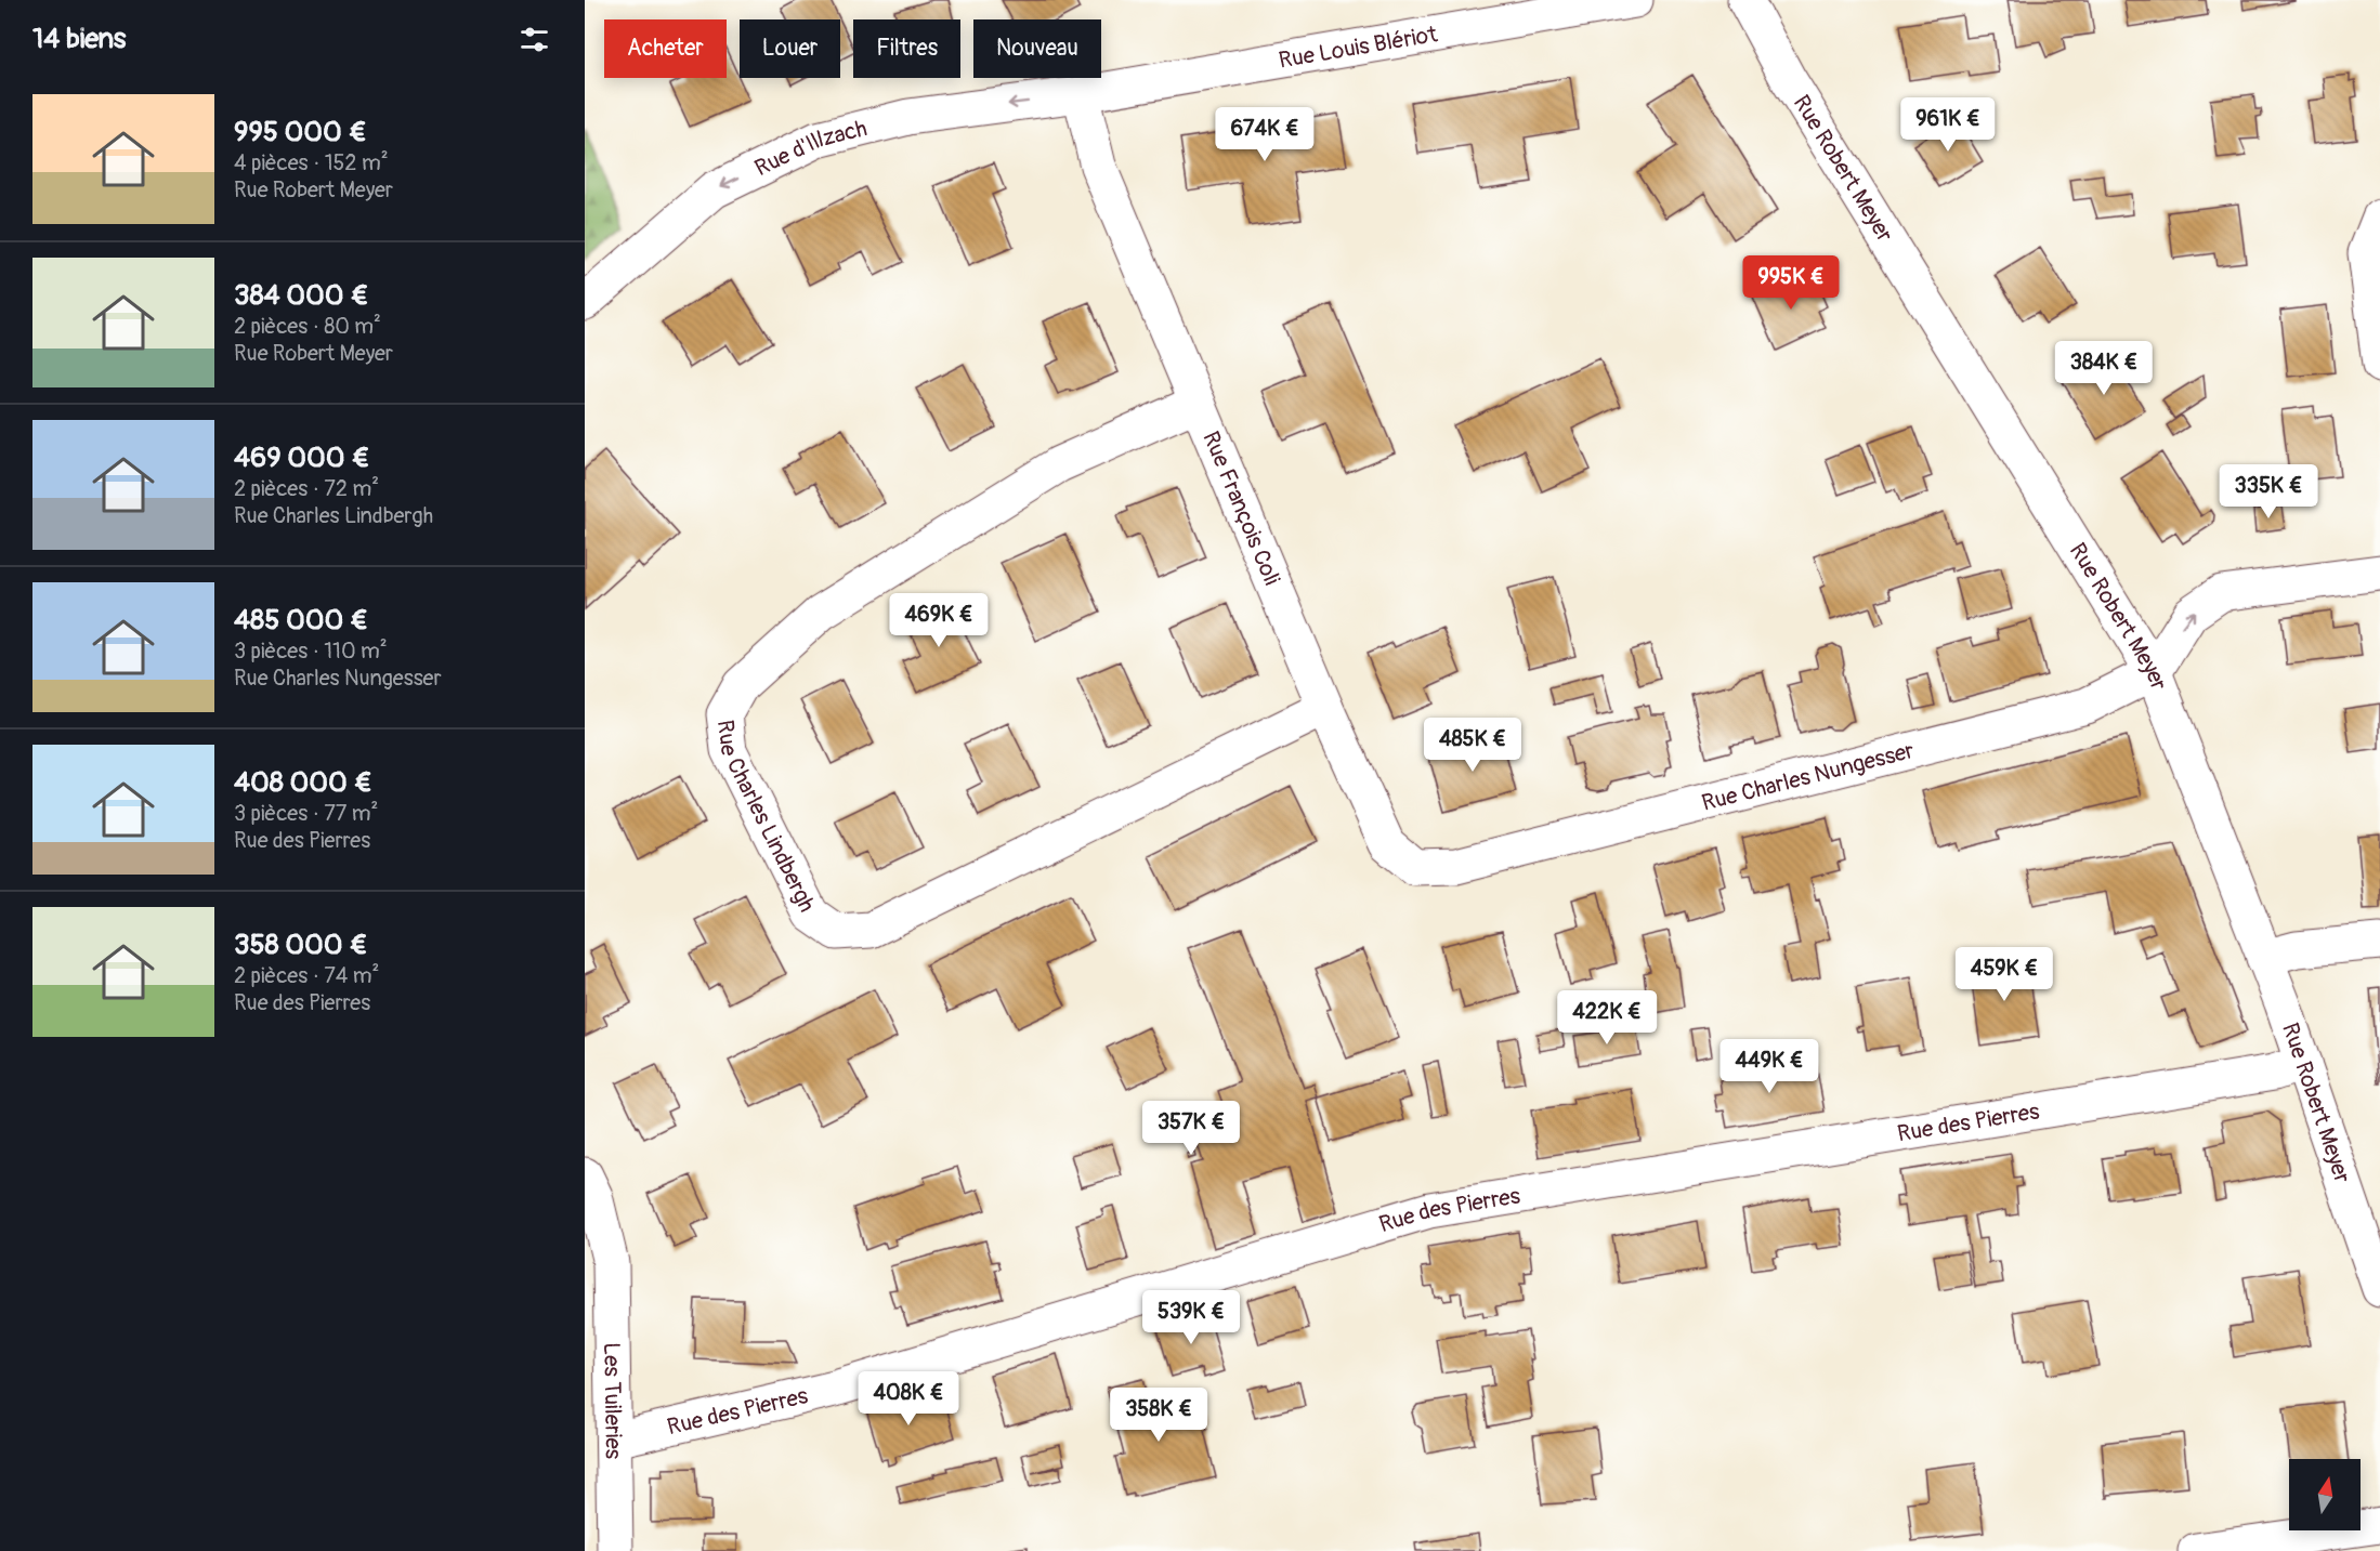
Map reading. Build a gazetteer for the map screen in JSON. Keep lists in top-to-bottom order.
{
  "streets": {
    "street": [
      "Rue Louis Blériot",
      "Rue d'Illzach",
      "Rue Robert Meyer",
      "Rue François Coli",
      "Rue Charles Nungesser",
      "Rue Charles Lindbergh",
      "Rue des Pierres",
      "Les Tuileries"
    ]
  },
  "crossings": [
    ["Rue Louis Blériot", "Rue d'Illzach"],
    ["Rue Louis Blériot", "Rue François Coli"],
    ["Rue d'Illzach", "Rue François Coli"],
    ["Rue Robert Meyer", "Rue Charles Nungesser"],
    ["Rue Robert Meyer", "Rue des Pierres"],
    ["Rue François Coli", "Rue Charles Nungesser"],
    ["Rue François Coli", "Rue Charles Lindbergh"],
    ["Rue des Pierres", "Les Tuileries"]
  ],
  "one_way": ["Rue d'Illzach"],
  "north": "top",
  "page": {
    "heading": "14 biens",
    "chip": [
      "Acheter",
      "Louer",
      "Filtres",
      "Nouveau"
    ],
    "list": [
      {
        "name": "995 000 €",
        "note": "4 pièces · 152 m² · Rue Robert Meyer"
      },
      {
        "name": "384 000 €",
        "note": "2 pièces · 80 m² · Rue Robert Meyer"
      },
      {
        "name": "469 000 €",
        "note": "2 pièces · 72 m² · Rue Charles Lindbergh"
      },
      {
        "name": "485 000 €",
        "note": "3 pièces · 110 m² · Rue Charles Nungesser"
      },
      {
        "name": "408 000 €",
        "note": "3 pièces · 77 m² · Rue des Pierres"
      },
      {
        "name": "358 000 €",
        "note": "2 pièces · 74 m² · Rue des Pierres"
      }
    ],
    "price": [
      "961K €",
      "674K €",
      "995K €",
      "384K €",
      "335K €",
      "469K €",
      "485K €",
      "459K €",
      "422K €",
      "449K €",
      "357K €",
      "539K €",
      "408K €",
      "358K €"
    ]
  }
}
